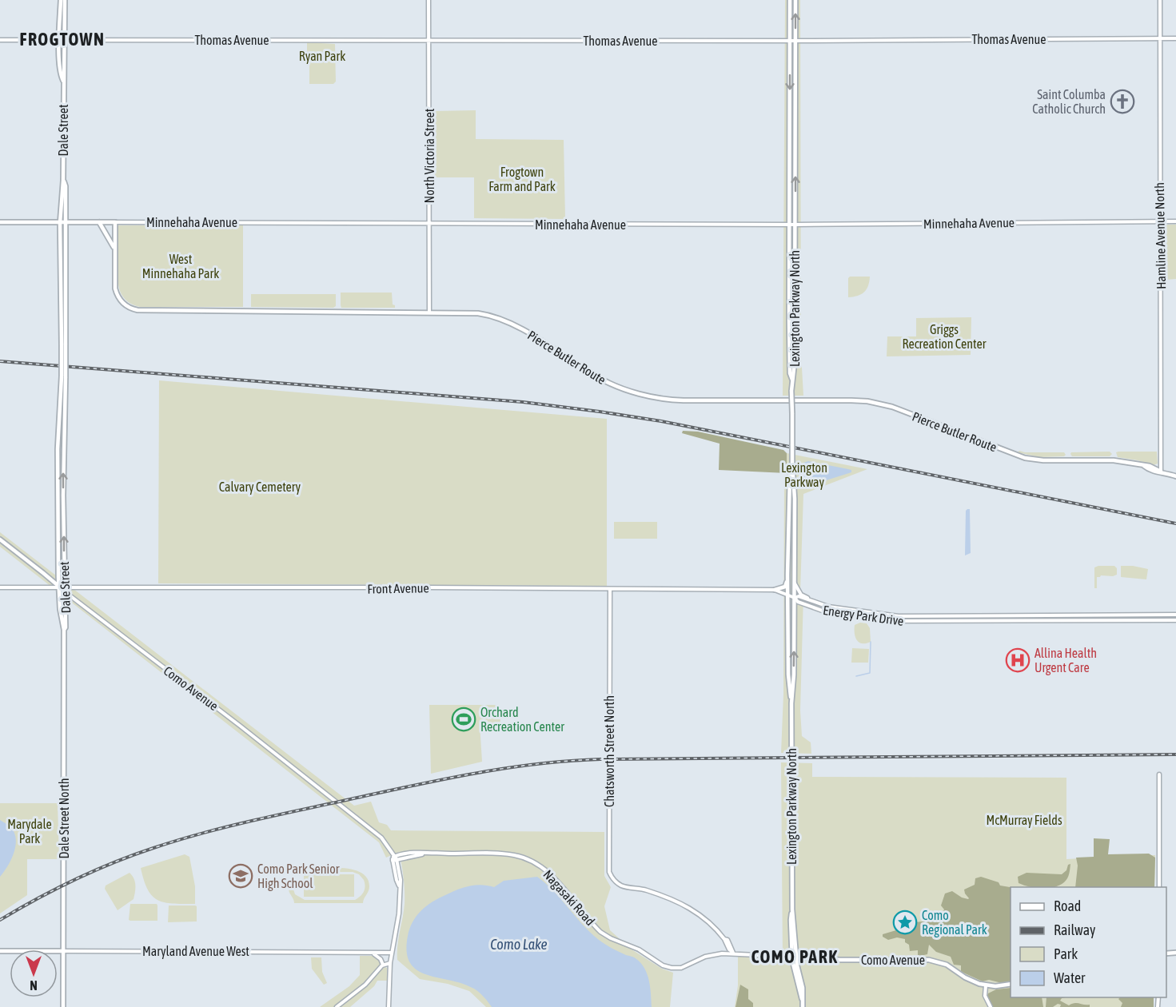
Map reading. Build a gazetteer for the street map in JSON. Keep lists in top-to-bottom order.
{
  "streets": {
    "main road": [
      "Dale Street",
      "Minnehaha Avenue",
      "Lexington Parkway North",
      "Pierce Butler Route",
      "Como Avenue",
      "Dale Street North",
      "Maryland Avenue West"
    ],
    "street": [
      "Thomas Avenue",
      "North Victoria Street",
      "Hamline Avenue North",
      "Front Avenue",
      "Energy Park Drive",
      "Chatsworth Street North",
      "Nagasaki Road"
    ]
  },
  "crossings": [
    ["Thomas Avenue", "Dale Street"],
    ["Thomas Avenue", "North Victoria Street"],
    ["Thomas Avenue", "Hamline Avenue North"],
    ["Thomas Avenue", "Lexington Parkway North"],
    ["Dale Street", "Minnehaha Avenue"],
    ["Dale Street", "Front Avenue"],
    ["Dale Street", "Como Avenue"],
    ["Dale Street", "Dale Street North"],
    ["North Victoria Street", "Minnehaha Avenue"],
    ["North Victoria Street", "Pierce Butler Route"],
    ["Minnehaha Avenue", "Hamline Avenue North"],
    ["Minnehaha Avenue", "Lexington Parkway North"],
    ["Minnehaha Avenue", "Pierce Butler Route"],
    ["Hamline Avenue North", "Pierce Butler Route"],
    ["Lexington Parkway North", "Front Avenue"],
    ["Lexington Parkway North", "Energy Park Drive"],
    ["Lexington Parkway North", "Como Avenue"],
    ["Front Avenue", "Energy Park Drive"],
    ["Front Avenue", "Como Avenue"],
    ["Front Avenue", "Chatsworth Street North"],
    ["Chatsworth Street North", "Nagasaki Road"],
    ["Dale Street North", "Maryland Avenue West"]
  ],
  "districts": ["FROGTOWN", "COMO PARK"],
  "water": ["Como Lake"],
  "parks": [
    "Ryan Park",
    "Frogtown Farm and Park",
    "West Minnehaha Park",
    "Griggs Recreation Center",
    "Lexington Parkway",
    "Calvary Cemetery",
    "McMurray Fields",
    "Marydale Park"
  ],
  "places": {
    "church": ["Saint Columba Catholic Church"],
    "hospital": ["Allina Health Urgent Care"],
    "sports": ["Orchard Recreation Center"],
    "school or university": ["Como Park Senior High School"],
    "place": ["Como Regional Park"]
  },
  "legend": [
    "Road",
    "Railway",
    "Park",
    "Water"
  ],
  "north": "bottom"
}
